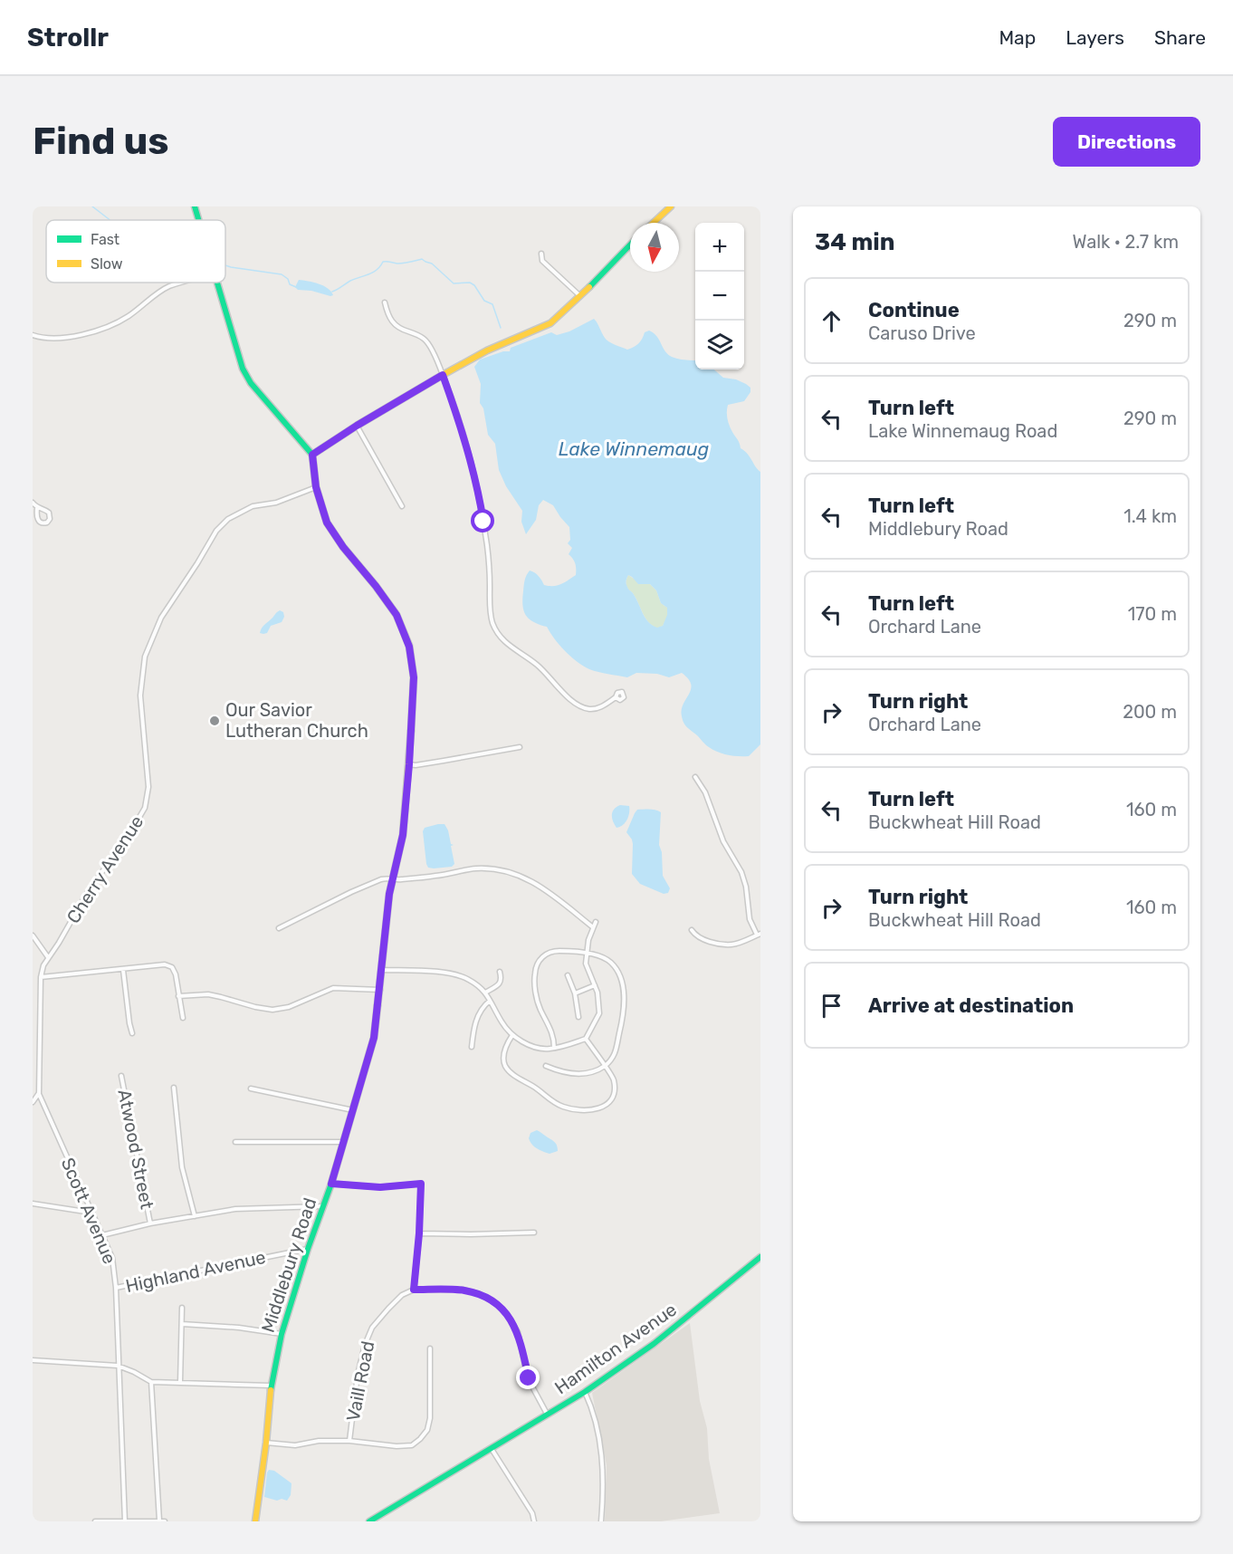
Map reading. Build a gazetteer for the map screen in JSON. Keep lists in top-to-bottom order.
{
  "streets": {
    "street": [
      "Cherry Avenue",
      "Atwood Street",
      "Scott Avenue",
      "Middlebury Road",
      "Highland Avenue",
      "Hamilton Avenue",
      "Vaill Road"
    ]
  },
  "crossings": [
    ["Cherry Avenue", "Scott Avenue"],
    ["Cherry Avenue", "Middlebury Road"],
    ["Scott Avenue", "Highland Avenue"],
    ["Middlebury Road", "Highland Avenue"],
    ["Middlebury Road", "Vaill Road"]
  ],
  "water": ["Lake Winnemaug"],
  "places": ["Our Savior Lutheran Church"],
  "legend": ["Fast", "Slow"],
  "north": "bottom",
  "page": {
    "header": "Strollr",
    "nav": ["Map", "Layers", "Share"],
    "buttons": "Directions",
    "title": "Find us",
    "heading": ["34 min", "Walk · 2.7 km"],
    "map_buttons": ["+", "−"],
    "list": [
      ["Continue", "Caruso Drive", "290 m"],
      ["Turn left", "Lake Winnemaug Road", "290 m"],
      ["Turn left", "Middlebury Road", "1.4 km"],
      ["Turn left", "Orchard Lane", "170 m"],
      ["Turn right", "Orchard Lane", "200 m"],
      ["Turn left", "Buckwheat Hill Road", "160 m"],
      ["Turn right", "Buckwheat Hill Road", "160 m"],
      "Arrive at destination"
    ]
  }
}
